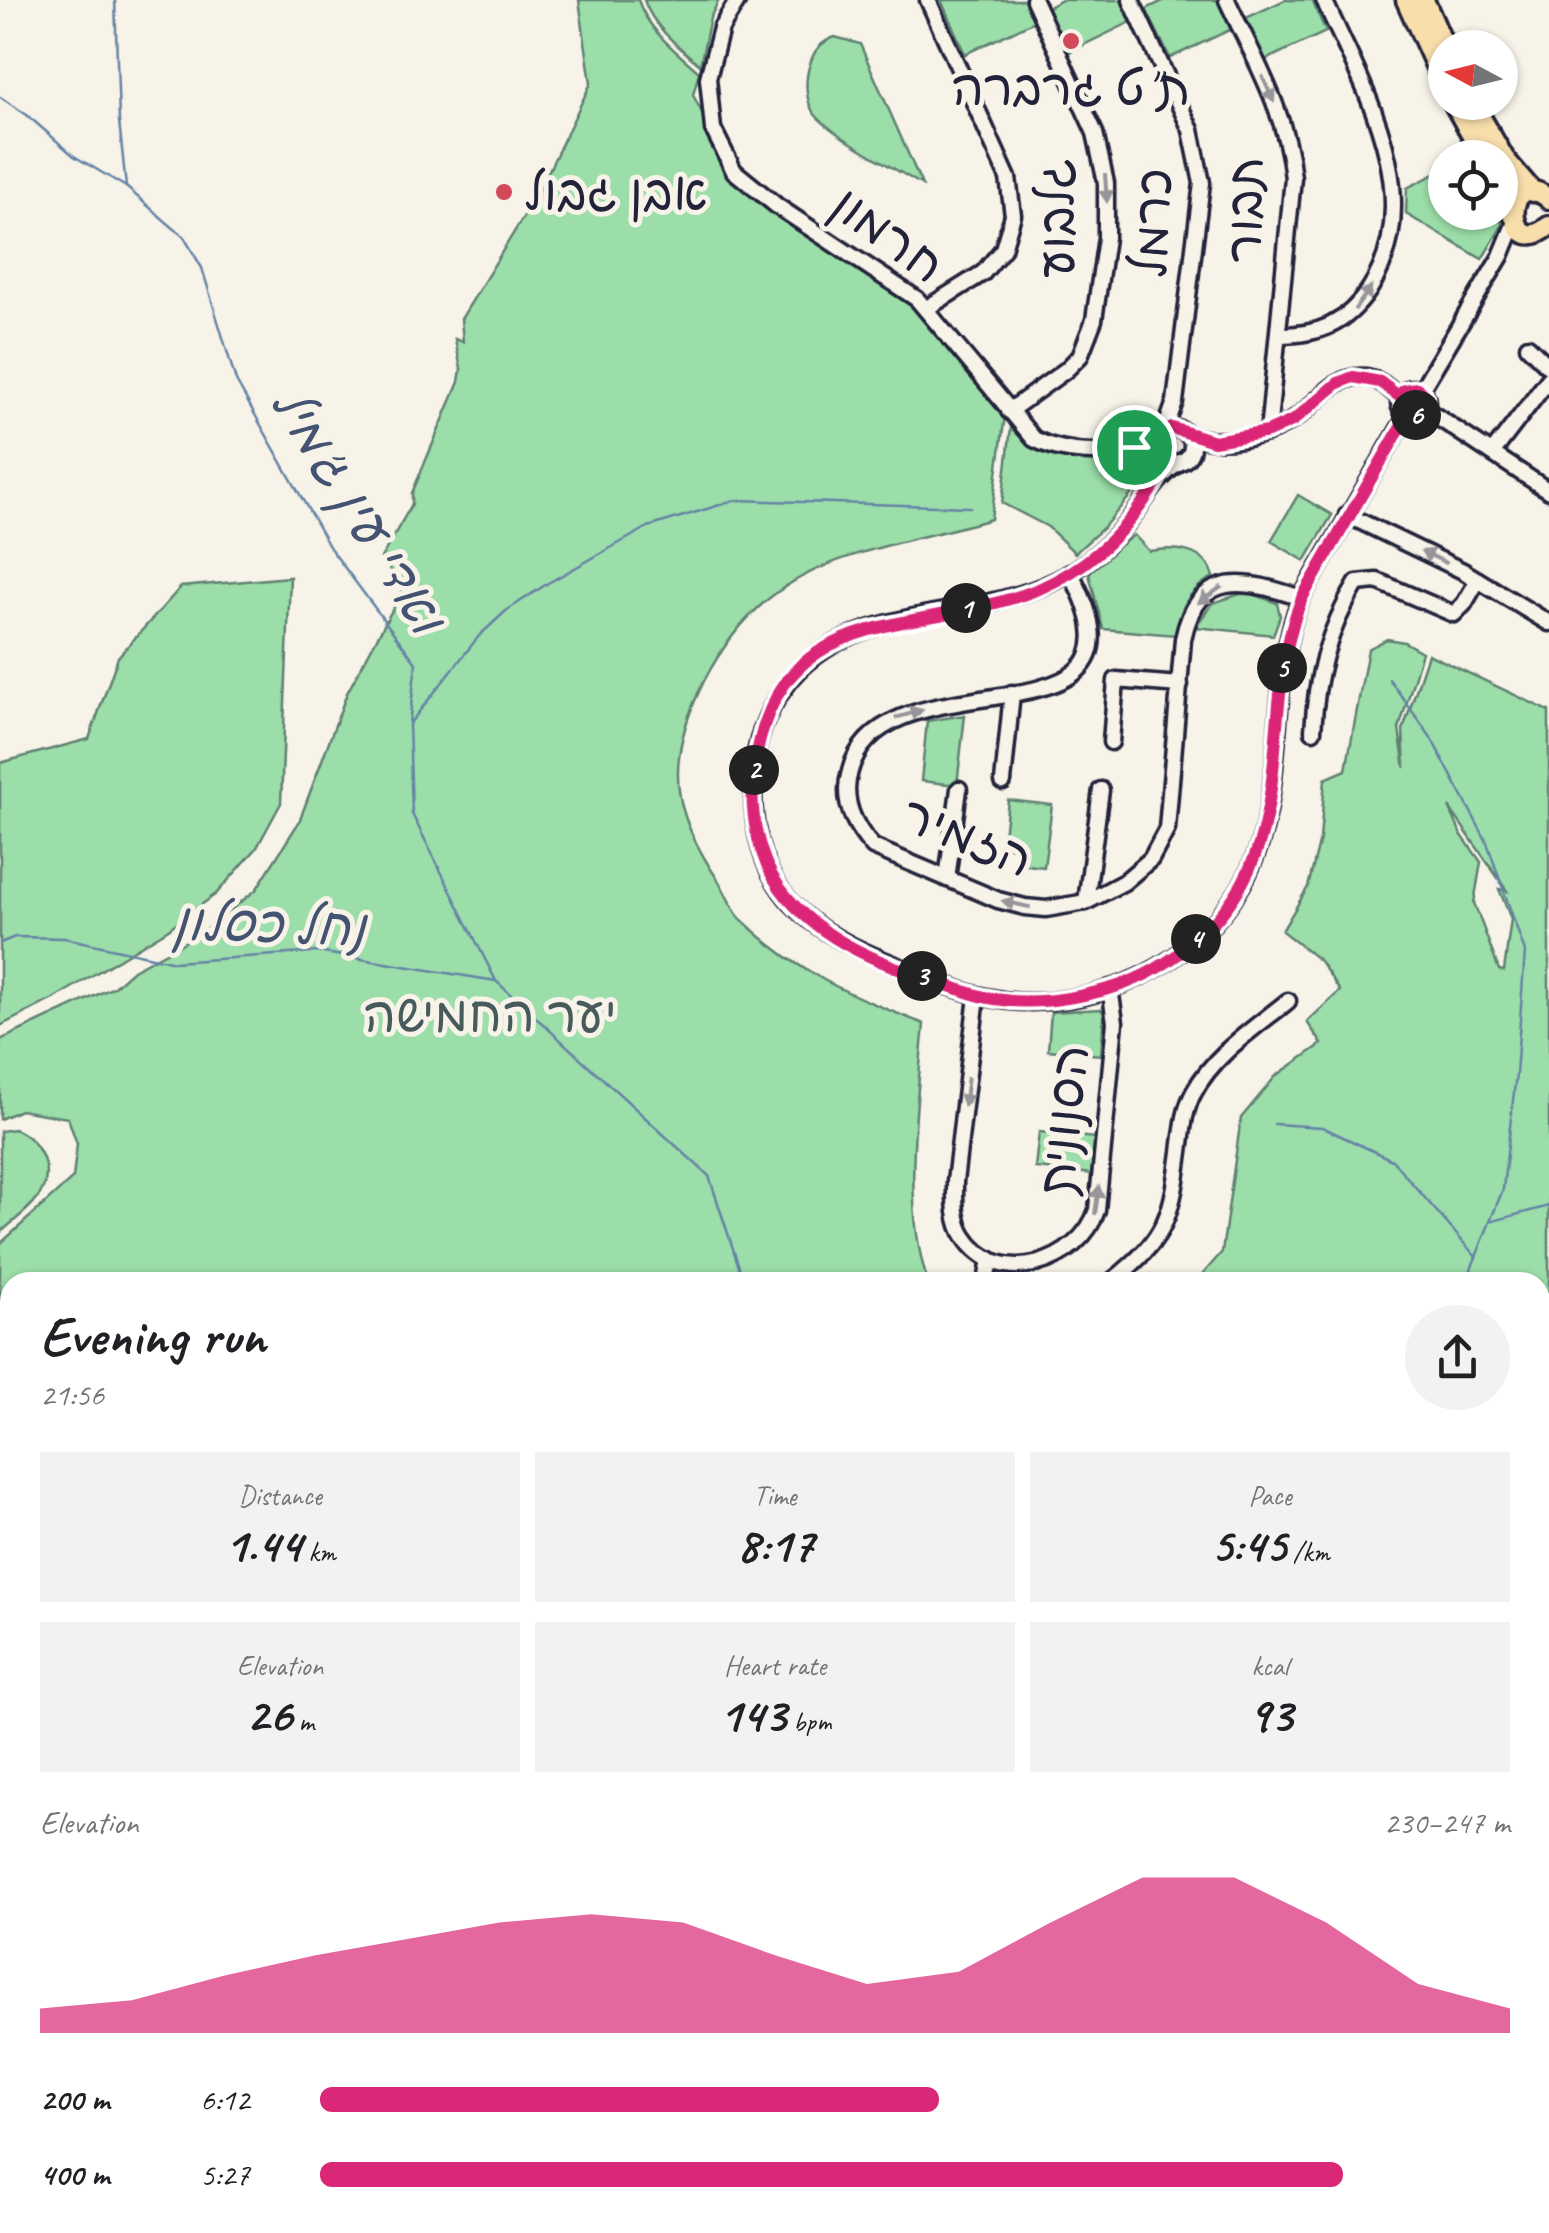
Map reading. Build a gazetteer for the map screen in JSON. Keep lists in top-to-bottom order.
{
  "streets": {
    "street": [
      "תבור",
      "גלבוע",
      "כרמל",
      "חרמון",
      "הזמיר",
      "הסנונית"
    ]
  },
  "crossings": [
    ["גלבוע", "חרמון"],
    ["כרמל", "חרמון"]
  ],
  "one_way": ["תבור", "גלבוע"],
  "water": ["ואדי עין ג'מיל", "נחל כסלון"],
  "parks": ["יער החמישה"],
  "places": ["ת\"ט גרברה", "אבן גבול"],
  "north": "left",
  "page": {
    "pins": [
      "6",
      "1",
      "5",
      "2",
      "4",
      "3"
    ],
    "heading": ["Evening run", "21:56"],
    "stats": [
      ["Distance", "1.44 km"],
      ["Time", "8:17"],
      ["Pace", "5:45 /km"],
      ["Elevation", "26 m"],
      ["Heart rate", "143 bpm"],
      ["kcal", "93"]
    ],
    "chart": ["Elevation", "230–247 m"],
    "list": [
      {
        "name": "200 m",
        "note": "6:12"
      },
      {
        "name": "400 m",
        "note": "5:27"
      }
    ]
  }
}
